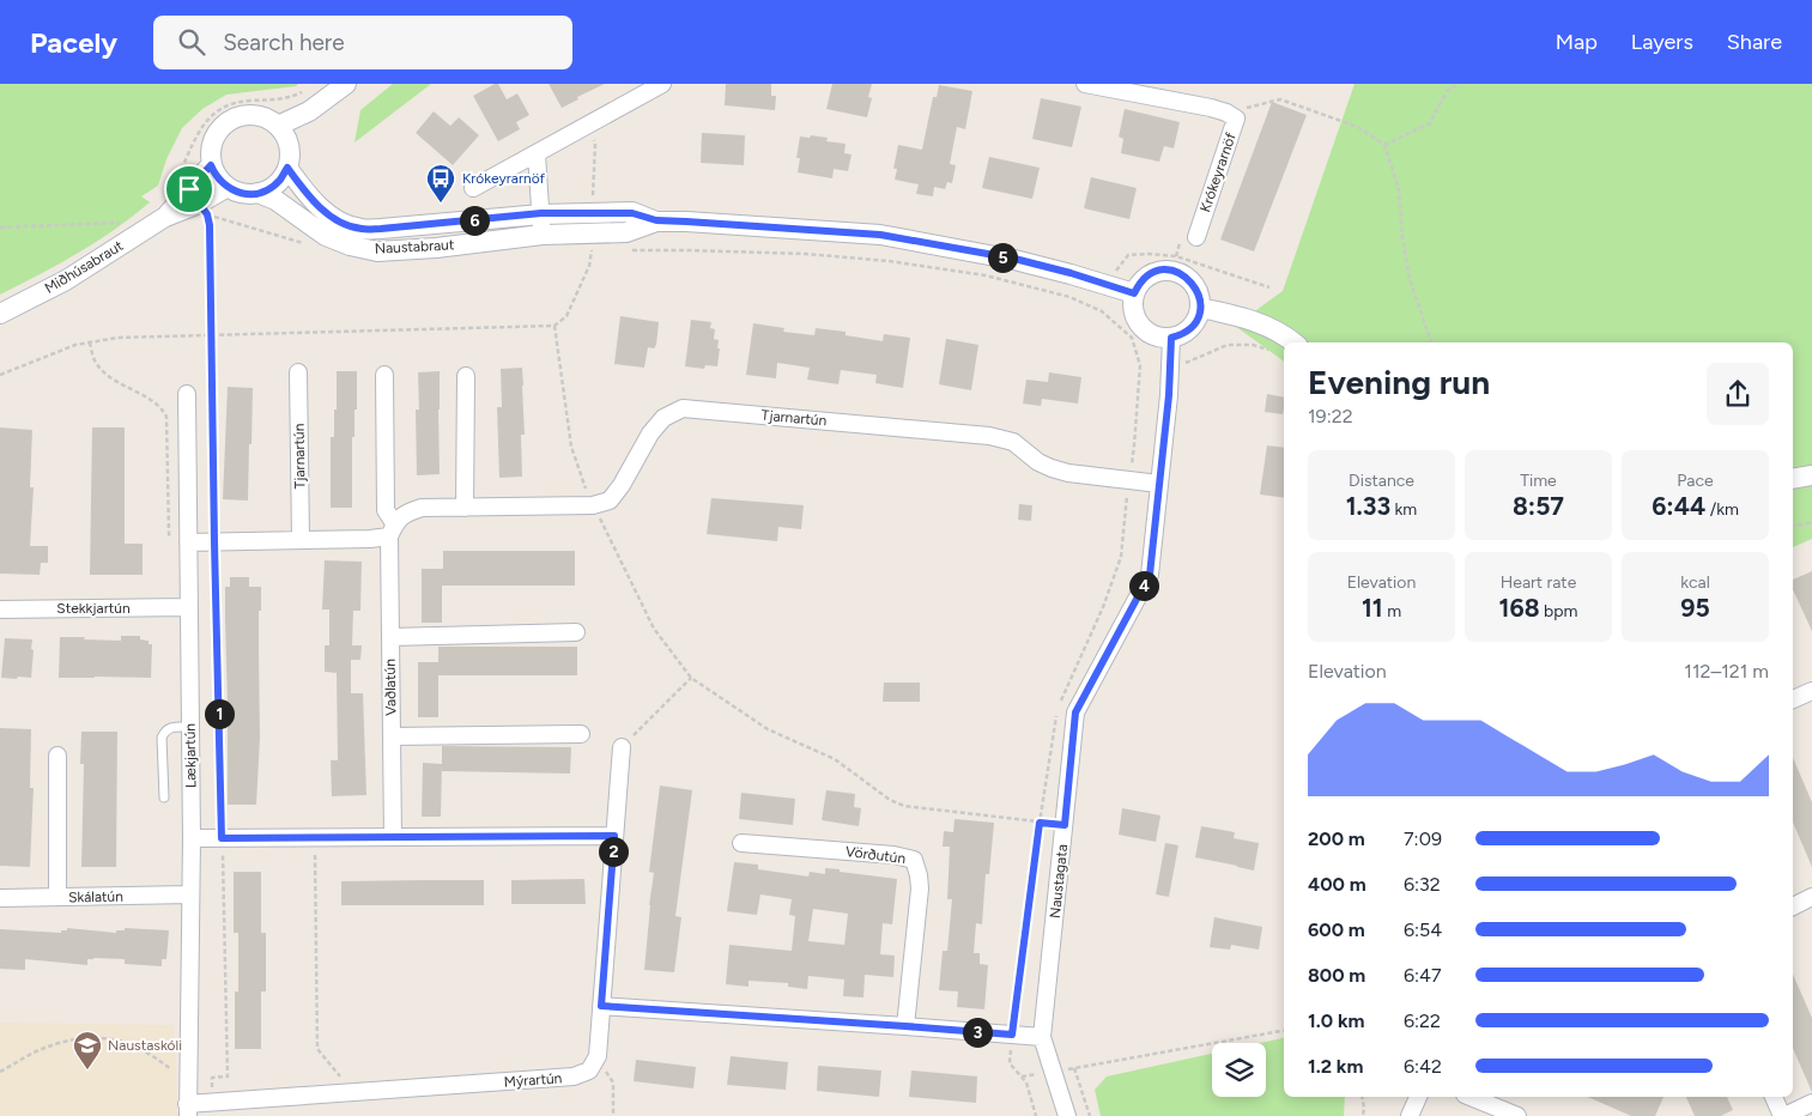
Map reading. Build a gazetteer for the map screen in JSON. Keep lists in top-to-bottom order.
{
  "streets": {
    "street": [
      "Krókeyrarnöf",
      "Naustabraut",
      "Miðhúsabraut",
      "Tjarnartún",
      "Stekkjartún",
      "Vaðlatún",
      "Lækjartún",
      "Vörðutún",
      "Naustagata",
      "Skálatún",
      "Mýrartún"
    ]
  },
  "crossings": [
    ["Naustabraut", "Miðhúsabraut"],
    ["Naustabraut", "Naustagata"],
    ["Tjarnartún", "Naustagata"],
    ["Stekkjartún", "Lækjartún"],
    ["Lækjartún", "Skálatún"],
    ["Lækjartún", "Mýrartún"]
  ],
  "places": {
    "bus stop": ["Krókeyrarnöf"],
    "school or university": ["Naustaskóli"]
  },
  "page": {
    "header": "Pacely",
    "search": "Search here",
    "nav": ["Map", "Layers", "Share"],
    "pins": [
      "6",
      "5",
      "4",
      "1",
      "2",
      "3"
    ],
    "heading": ["Evening run", "19:22"],
    "stats": [
      ["Distance", "1.33 km"],
      ["Time", "8:57"],
      ["Pace", "6:44 /km"],
      ["Elevation", "11 m"],
      ["Heart rate", "168 bpm"],
      ["kcal", "95"]
    ],
    "chart": ["Elevation", "112–121 m"],
    "list": [
      {
        "name": "200 m",
        "note": "7:09"
      },
      {
        "name": "400 m",
        "note": "6:32"
      },
      {
        "name": "600 m",
        "note": "6:54"
      },
      {
        "name": "800 m",
        "note": "6:47"
      },
      {
        "name": "1.0 km",
        "note": "6:22"
      },
      {
        "name": "1.2 km",
        "note": "6:42"
      }
    ]
  }
}
